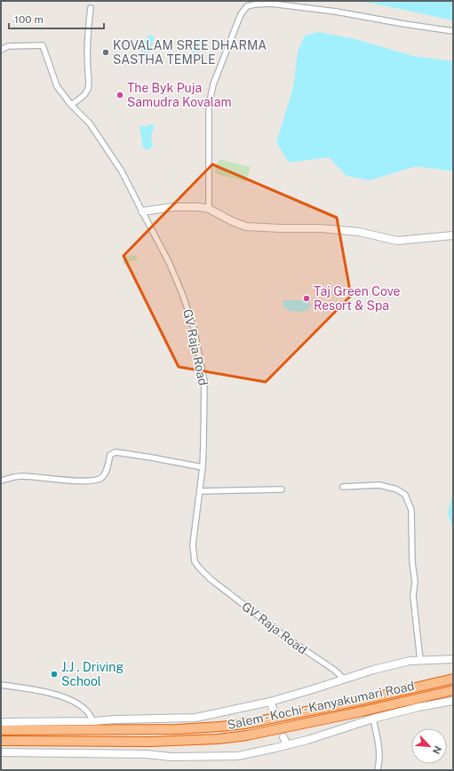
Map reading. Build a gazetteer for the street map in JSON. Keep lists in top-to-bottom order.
{
  "streets": {
    "highway": ["Salem - Kochi - Kanyakumari Road"],
    "street": ["GV Raja Road"]
  },
  "places": [
    "KOVALAM SREE DHARMA SASTHA TEMPLE",
    "The Byk Puja Samudra Kovalam",
    "Taj Green Cove Resort & Spa",
    "J.J . Driving School"
  ],
  "scale_bar": "100 m",
  "north": "bottom right"
}
